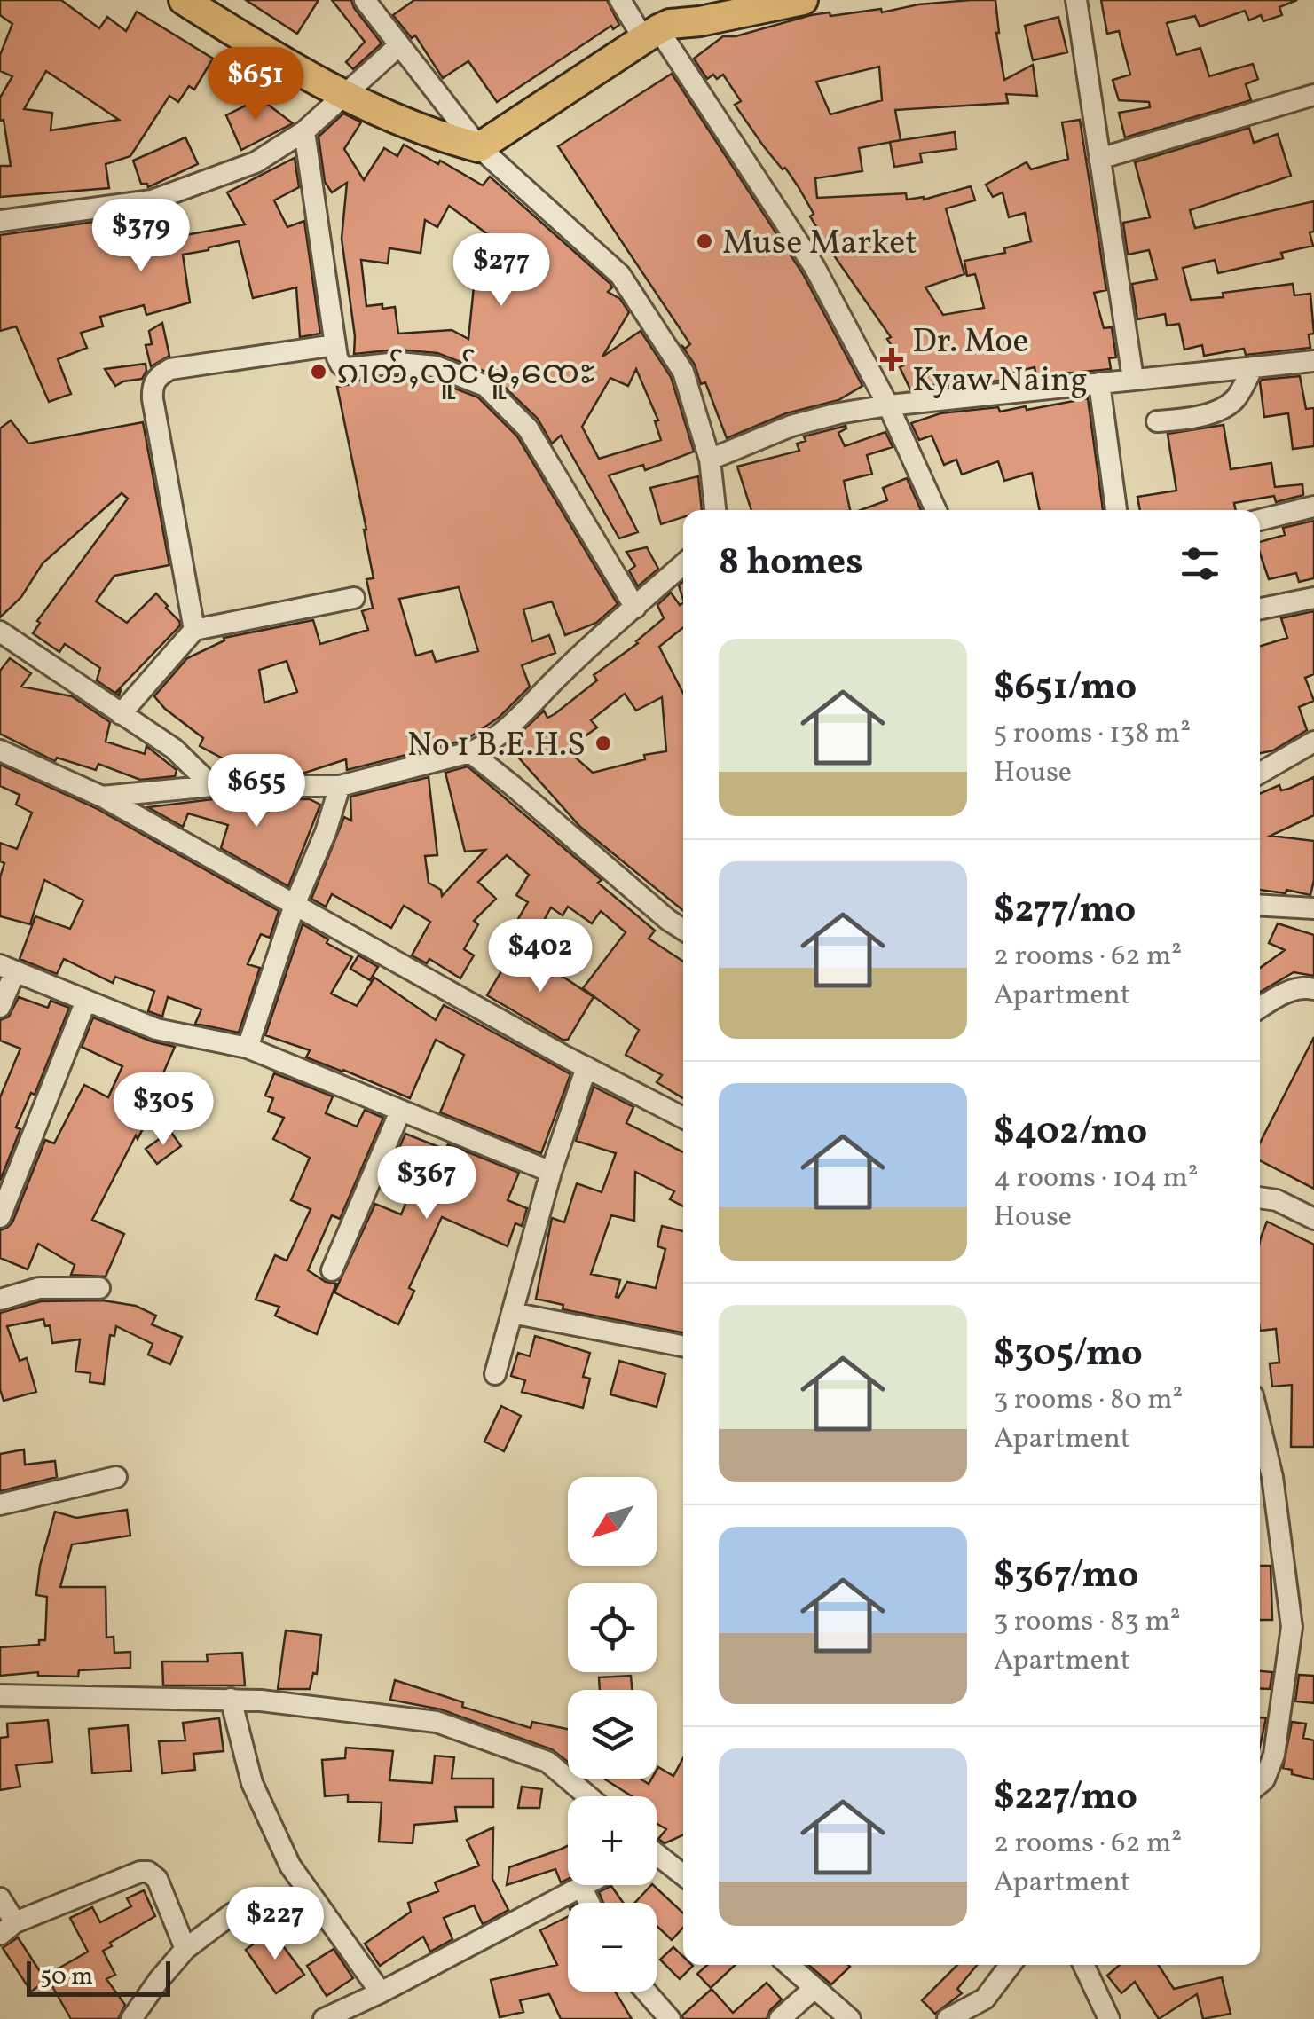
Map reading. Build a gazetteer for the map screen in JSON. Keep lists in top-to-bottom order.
{
  "places": {
    "other": ["Muse Market", "ၵၢတ်ႇလူင် မူႇၸေႊ", "No 1 B.E.H.S"],
    "health": ["Dr. Moe Kyaw Naing"]
  },
  "scale_bar": "50 m",
  "north": "bottom left",
  "page": {
    "price": [
      "$651",
      "$379",
      "$277",
      "$655",
      "$402",
      "$305",
      "$367",
      "$227"
    ],
    "heading": "8 homes",
    "list": [
      {
        "name": "$651/mo",
        "note": "5 rooms · 138 m² · House"
      },
      {
        "name": "$277/mo",
        "note": "2 rooms · 62 m² · Apartment"
      },
      {
        "name": "$402/mo",
        "note": "4 rooms · 104 m² · House"
      },
      {
        "name": "$305/mo",
        "note": "3 rooms · 80 m² · Apartment"
      },
      {
        "name": "$367/mo",
        "note": "3 rooms · 83 m² · Apartment"
      },
      {
        "name": "$227/mo",
        "note": "2 rooms · 62 m² · Apartment"
      }
    ],
    "map_buttons": ["+", "−"],
    "scale": "50 m"
  }
}
